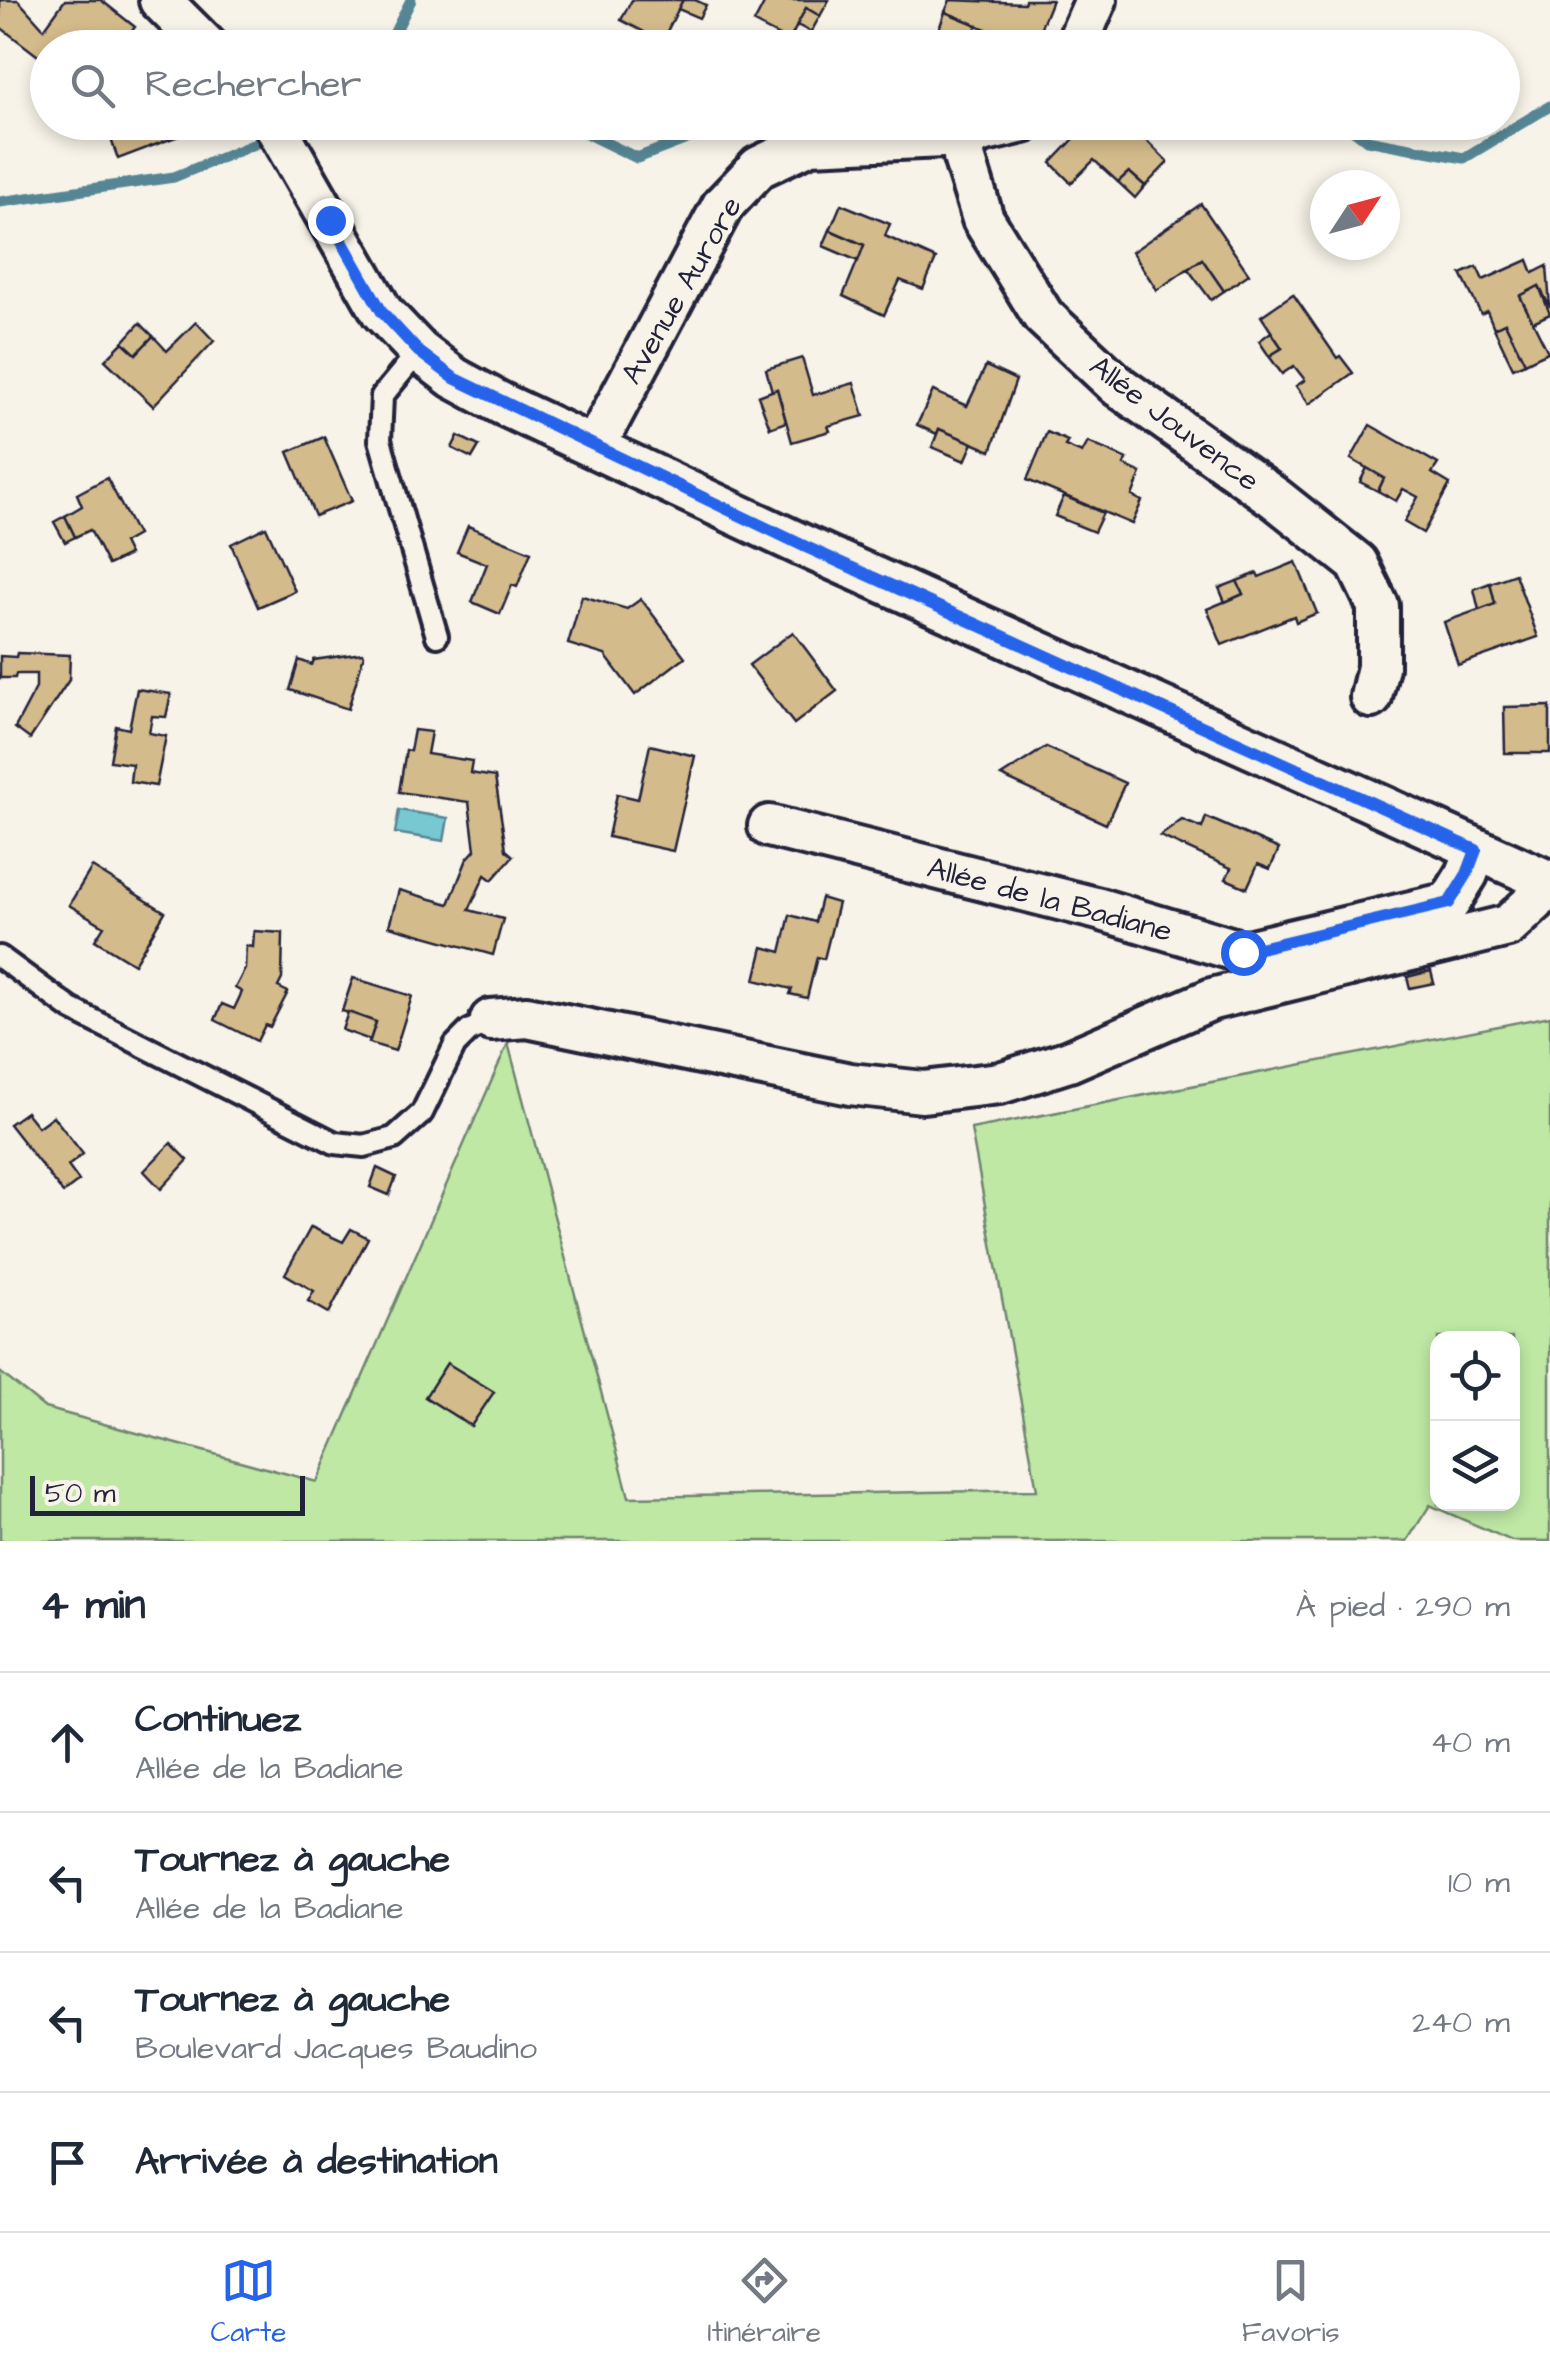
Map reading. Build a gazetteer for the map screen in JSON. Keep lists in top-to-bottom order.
{
  "streets": {
    "street": ["Avenue Aurore", "Allée Jouvence", "Allée de la Badiane"]
  },
  "scale_bar": "50 m",
  "north": "top right",
  "page": {
    "search": "Rechercher",
    "scale": "50 m",
    "heading": ["4 min", "À pied · 290 m"],
    "list": [
      ["Continuez", "Allée de la Badiane", "40 m"],
      ["Tournez à gauche", "Allée de la Badiane", "10 m"],
      ["Tournez à gauche", "Boulevard Jacques Baudino", "240 m"],
      "Arrivée à destination"
    ],
    "nav": ["Carte", "Itinéraire", "Favoris"]
  }
}
